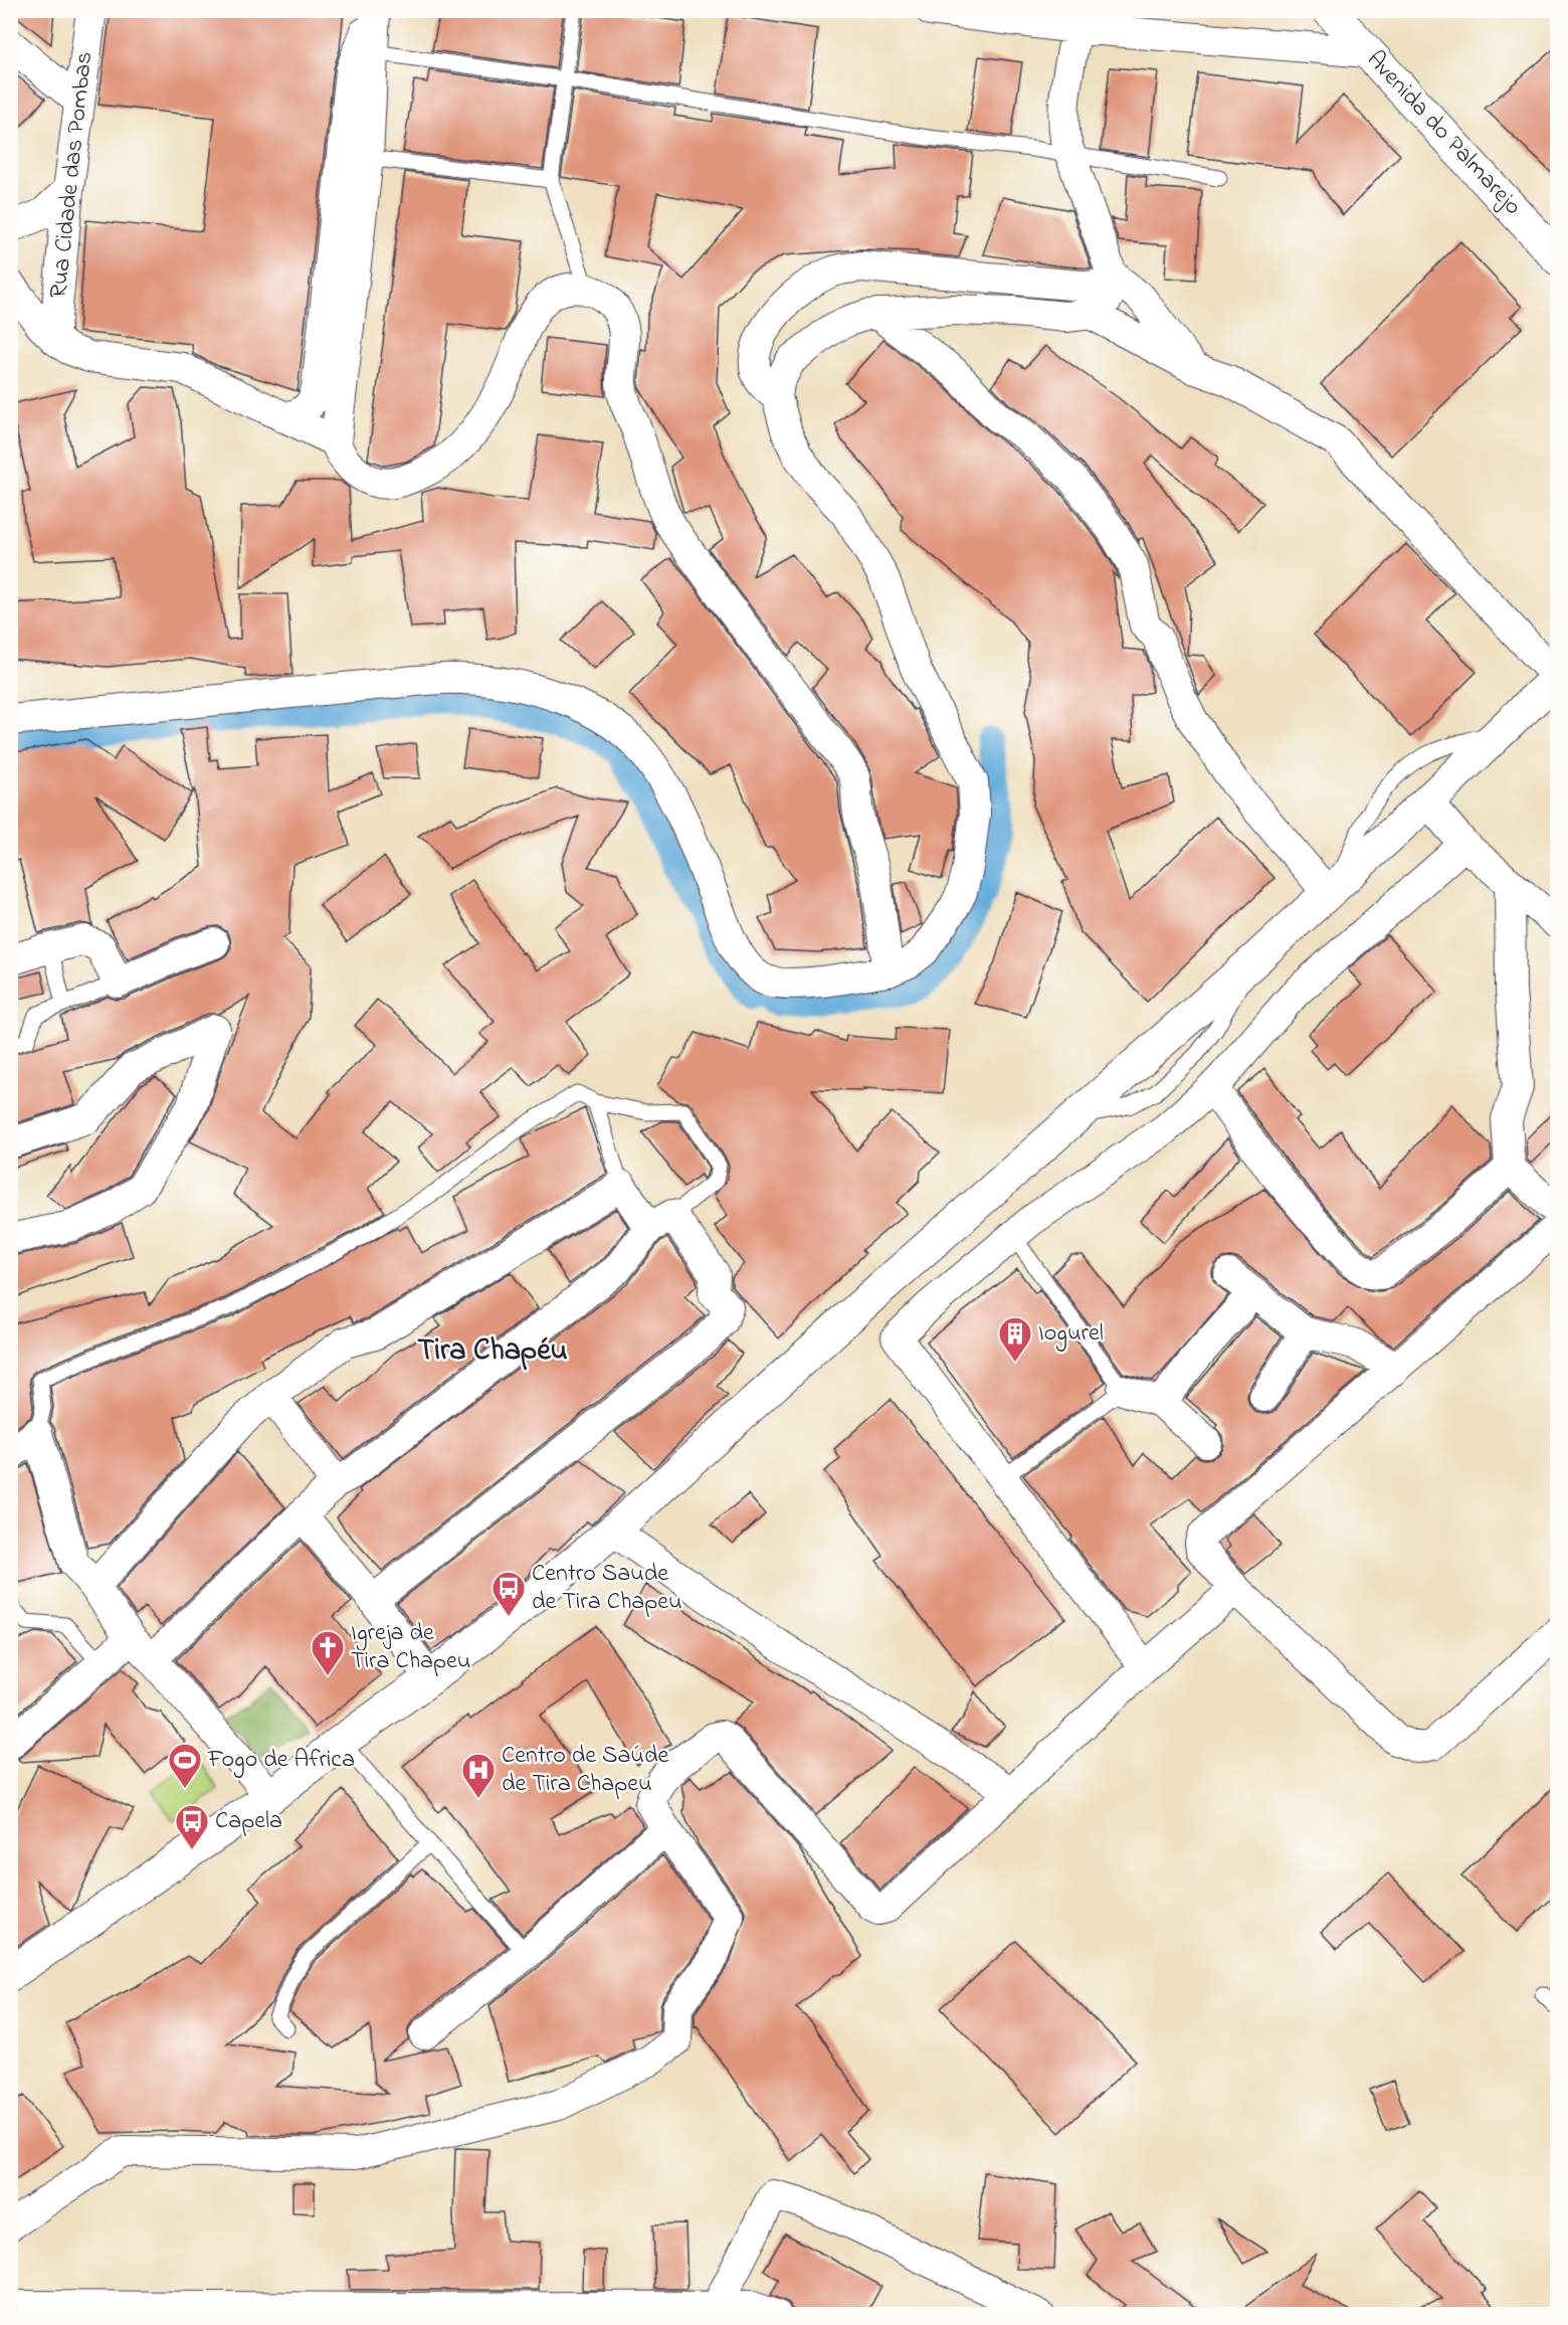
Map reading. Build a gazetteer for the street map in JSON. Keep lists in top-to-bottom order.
{
  "streets": {
    "main road": ["Avenida do Palmarejo"],
    "street": ["Rua Cidade das Pombas"]
  },
  "districts": ["Tira Chapéu"],
  "places": {
    "building": ["Iogurel"],
    "bus stop": ["Centro Saude de Tira Chapeu", "Capela"],
    "church": ["Igreja de Tira Chapeu"],
    "sports": ["Fogo de Africa"],
    "hospital": ["Centro de Saúde de Tira Chapeu"]
  }
}
